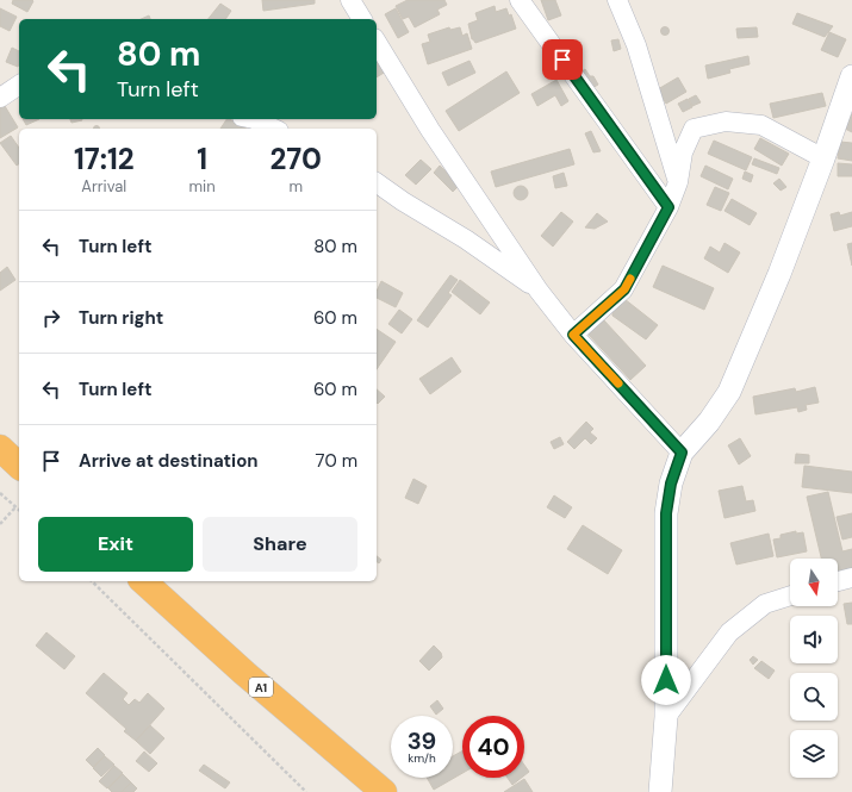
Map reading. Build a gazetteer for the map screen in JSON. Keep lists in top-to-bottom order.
{
  "streets": {
    "highway": ["A1"]
  },
  "north": "bottom",
  "page": {
    "turn": ["80 m", "Turn left"],
    "eta": [
      "17:12",
      "Arrival",
      "1",
      "min",
      "270",
      "m"
    ],
    "list": [
      {
        "name": "Turn left",
        "value": "80 m"
      },
      {
        "name": "Turn right",
        "value": "60 m"
      },
      {
        "name": "Turn left",
        "value": "60 m"
      },
      {
        "name": "Arrive at destination",
        "value": "70 m"
      }
    ],
    "buttons": ["Exit", "Share"],
    "speed": "39 km/h",
    "limit": "40"
  }
}
